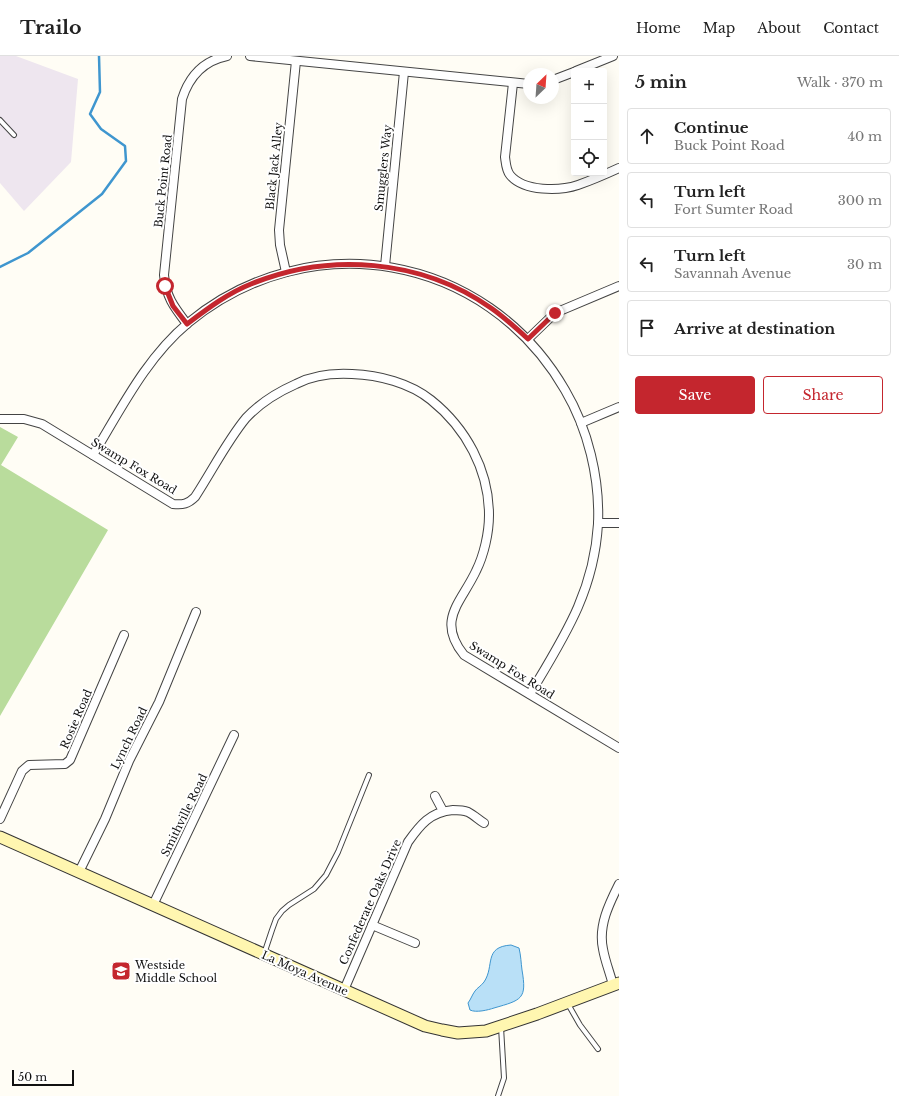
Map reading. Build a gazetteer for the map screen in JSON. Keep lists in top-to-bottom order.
{
  "streets": {
    "street": [
      "Black Jack Alley",
      "Smugglers Way",
      "Buck Point Road",
      "Swamp Fox Road",
      "Rosie Road",
      "Lynch Road",
      "Smithville Road",
      "Confederate Oaks Drive",
      "La Moya Avenue"
    ]
  },
  "crossings": [
    ["Lynch Road", "La Moya Avenue"],
    ["Smithville Road", "La Moya Avenue"],
    ["Confederate Oaks Drive", "La Moya Avenue"]
  ],
  "places": {
    "school or university": ["Westside Middle School"]
  },
  "scale_bar": "50 m",
  "north": "top right",
  "page": {
    "header": "Trailo",
    "nav": [
      "Home",
      "Map",
      "About",
      "Contact"
    ],
    "heading": ["5 min", "Walk · 370 m"],
    "map_buttons": ["+", "−"],
    "list": [
      ["Continue", "Buck Point Road", "40 m"],
      ["Turn left", "Fort Sumter Road", "300 m"],
      ["Turn left", "Savannah Avenue", "30 m"],
      "Arrive at destination"
    ],
    "buttons": ["Save", "Share"],
    "scale": "50 m"
  }
}
